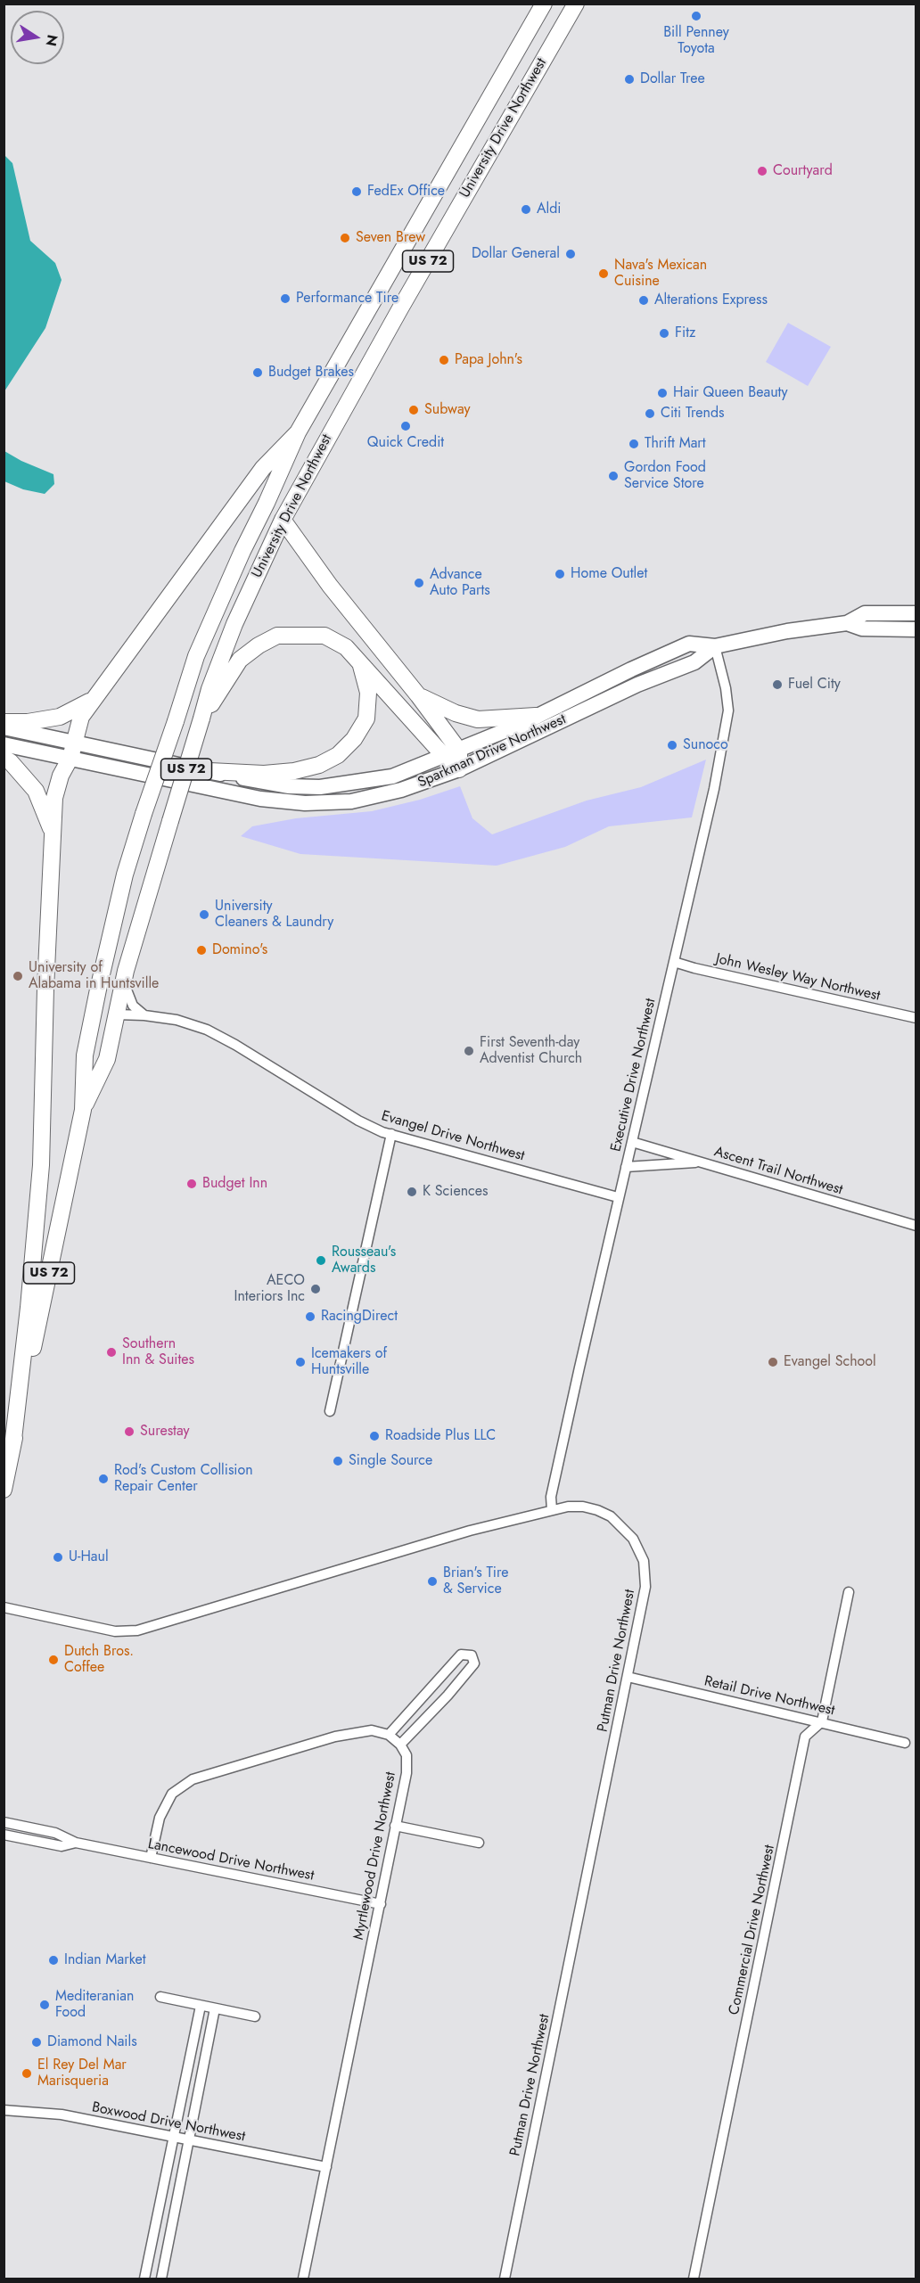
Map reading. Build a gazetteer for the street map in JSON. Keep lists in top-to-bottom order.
{
  "streets": {
    "highway": ["University Drive Northwest", "US 72"],
    "main road": ["Sparkman Drive Northwest"],
    "street": [
      "John Wesley Way Northwest",
      "Executive Drive Northwest",
      "Evangel Drive Northwest",
      "Ascent Trail Northwest",
      "Putman Drive Northwest",
      "Retail Drive Northwest",
      "Myrtlewood Drive Northwest",
      "Lancewood Drive Northwest",
      "Commercial Drive Northwest",
      "Boxwood Drive Northwest"
    ]
  },
  "crossings": [
    ["University Drive Northwest", "US 72"],
    ["University Drive Northwest", "Evangel Drive Northwest"],
    ["US 72", "Evangel Drive Northwest"],
    ["Sparkman Drive Northwest", "Executive Drive Northwest"],
    ["John Wesley Way Northwest", "Executive Drive Northwest"],
    ["Executive Drive Northwest", "Evangel Drive Northwest"],
    ["Executive Drive Northwest", "Ascent Trail Northwest"],
    ["Executive Drive Northwest", "Putman Drive Northwest"],
    ["Putman Drive Northwest", "Retail Drive Northwest"],
    ["Retail Drive Northwest", "Commercial Drive Northwest"],
    ["Myrtlewood Drive Northwest", "Lancewood Drive Northwest"],
    ["Myrtlewood Drive Northwest", "Boxwood Drive Northwest"]
  ],
  "places": [
    "Bill Penney Toyota",
    "Dollar Tree",
    "Courtyard",
    "FedEx Office",
    "Aldi",
    "Seven Brew",
    "Dollar General",
    "Nava's Mexican Cuisine",
    "Performance Tire",
    "Alterations Express",
    "Fitz",
    "Papa John's",
    "Budget Brakes",
    "Hair Queen Beauty",
    "Subway",
    "Citi Trends",
    "Quick Credit",
    "Thrift Mart",
    "Gordon Food Service Store",
    "Home Outlet",
    "Advance Auto Parts",
    "Fuel City",
    "Sunoco",
    "University Cleaners & Laundry",
    "Domino's",
    "University of Alabama in Huntsville",
    "First Seventh-day Adventist Church",
    "Budget Inn",
    "K Sciences",
    "Rousseau's Awards",
    "AECO Interiors Inc",
    "RacingDirect",
    "Southern Inn & Suites",
    "Icemakers of Huntsville",
    "Evangel School",
    "Surestay",
    "Roadside Plus LLC",
    "Single Source",
    "Rod's Custom Collision Repair Center",
    "U-Haul",
    "Brian's Tire & Service",
    "Dutch Bros. Coffee",
    "Indian Market",
    "Mediteranian Food",
    "Diamond Nails",
    "El Rey Del Mar Marisqueria"
  ],
  "north": "right"
}
